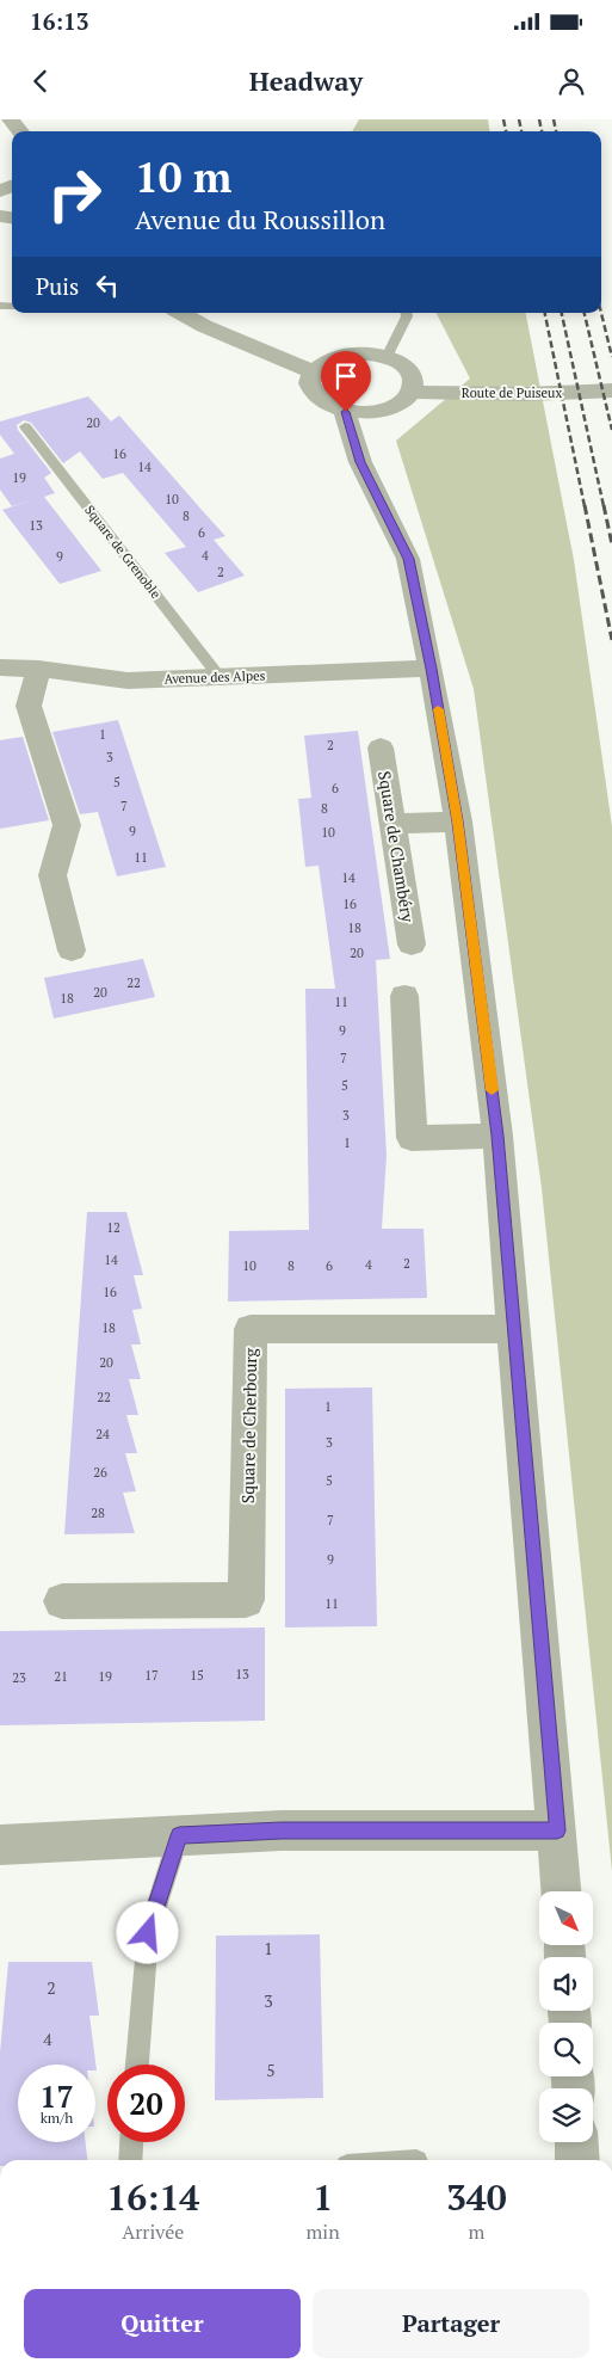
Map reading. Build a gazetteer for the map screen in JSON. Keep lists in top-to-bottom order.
{
  "streets": {
    "street": [
      "Route de Puiseux",
      "Avenue des Alpes",
      "Square de Chambéry",
      "Square de Cherbourg"
    ],
    "lane": ["Square de Grenoble"]
  },
  "crossings": [
    ["Square de Grenoble", "Avenue des Alpes"]
  ],
  "house_numbers": [
    "20",
    "16",
    "14",
    "19",
    "10",
    "8",
    "13",
    "6",
    "4",
    "9",
    "2",
    "1",
    "2",
    "3",
    "5",
    "6",
    "7",
    "8",
    "9",
    "10",
    "11",
    "14",
    "16",
    "18",
    "20",
    "22",
    "20",
    "18",
    "11",
    "9",
    "7",
    "5",
    "3",
    "1",
    "12",
    "14",
    "2",
    "4",
    "10",
    "8",
    "6",
    "16",
    "18",
    "20",
    "22",
    "1",
    "24",
    "3",
    "26",
    "5",
    "28",
    "7",
    "9",
    "11",
    "13",
    "17",
    "15",
    "21",
    "19",
    "23",
    "1",
    "2",
    "3",
    "4",
    "5"
  ],
  "north": "bottom right",
  "page": {
    "status": "16:13",
    "header": "Headway",
    "turn": ["10 m", "Avenue du Roussillon"],
    "then": "Puis",
    "speed": "17 km/h",
    "limit": "20",
    "eta": [
      "16:14",
      "Arrivée",
      "1",
      "min",
      "340",
      "m"
    ],
    "buttons": ["Quitter", "Partager"]
  }
}
